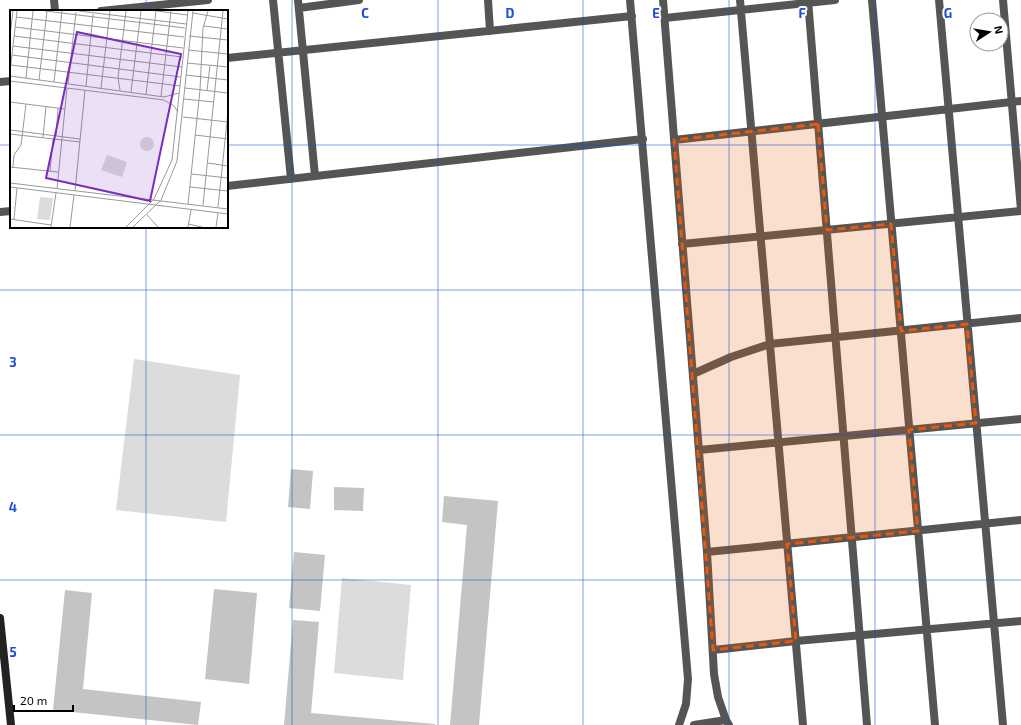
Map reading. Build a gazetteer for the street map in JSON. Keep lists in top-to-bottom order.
{
  "scale_bar": "20 m",
  "north": "right",
  "grid": {
    "columns": [
      "C",
      "D",
      "E",
      "F",
      "G"
    ],
    "rows": ["3", "4", "5"]
  }
}
